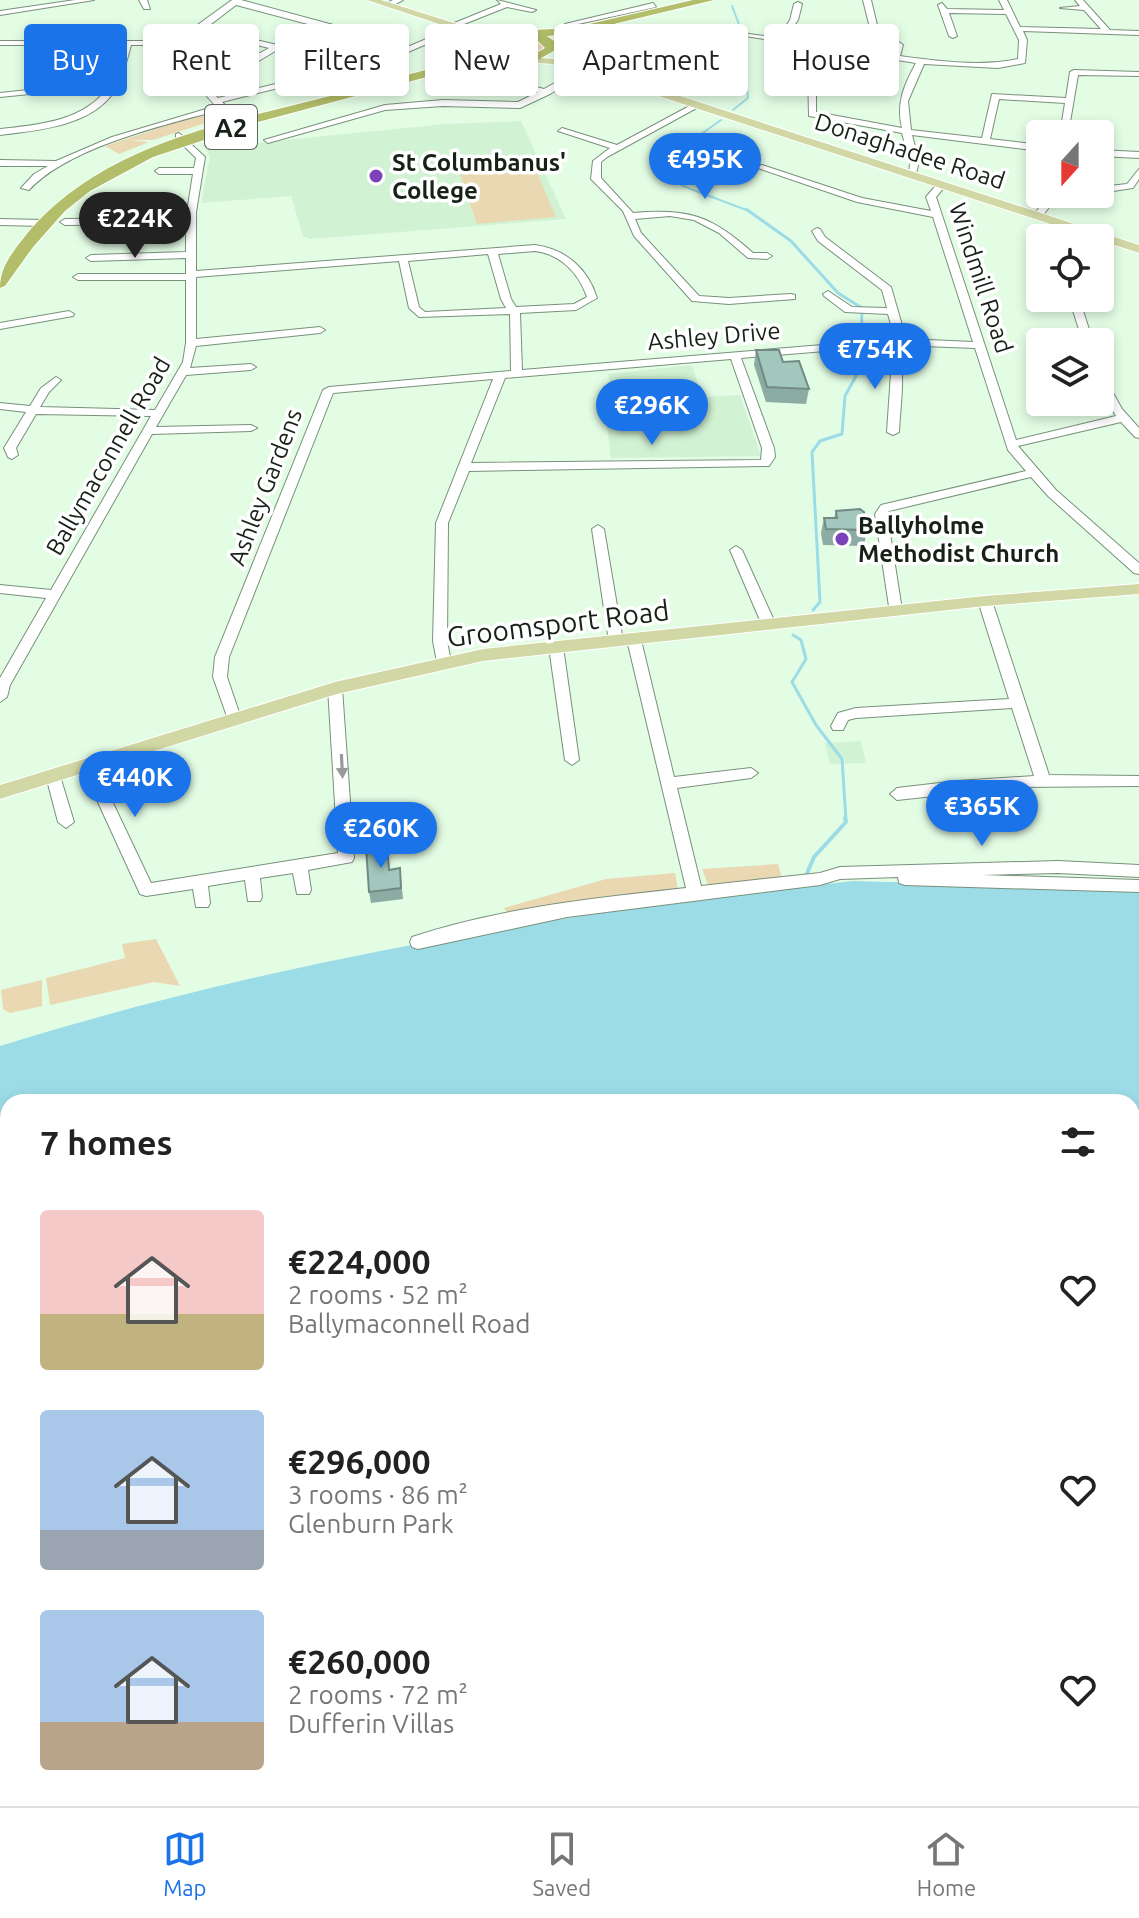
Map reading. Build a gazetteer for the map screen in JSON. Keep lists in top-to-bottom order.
{
  "streets": {
    "highway": ["A2"],
    "main road": ["Donaghadee Road", "Groomsport Road"],
    "street": [
      "Windmill Road",
      "Ashley Drive",
      "Ballymaconnell Road",
      "Ashley Gardens"
    ]
  },
  "crossings": [
    ["Donaghadee Road", "Windmill Road"],
    ["Windmill Road", "Ashley Drive"],
    ["Ashley Drive", "Ashley Gardens"],
    ["Ashley Gardens", "Groomsport Road"]
  ],
  "places": ["St Columbanus' College", "Ballyholme Methodist Church"],
  "north": "bottom",
  "page": {
    "chip": [
      "Buy",
      "Rent",
      "Filters",
      "New",
      "Apartment",
      "House"
    ],
    "price": [
      "€495K",
      "€224K",
      "€754K",
      "€296K",
      "€440K",
      "€365K",
      "€260K"
    ],
    "heading": "7 homes",
    "list": [
      {
        "name": "€224,000",
        "note": "2 rooms · 52 m² · Ballymaconnell Road"
      },
      {
        "name": "€296,000",
        "note": "3 rooms · 86 m² · Glenburn Park"
      },
      {
        "name": "€260,000",
        "note": "2 rooms · 72 m² · Dufferin Villas"
      }
    ],
    "tabs": ["Map", "Saved", "Home"]
  }
}
